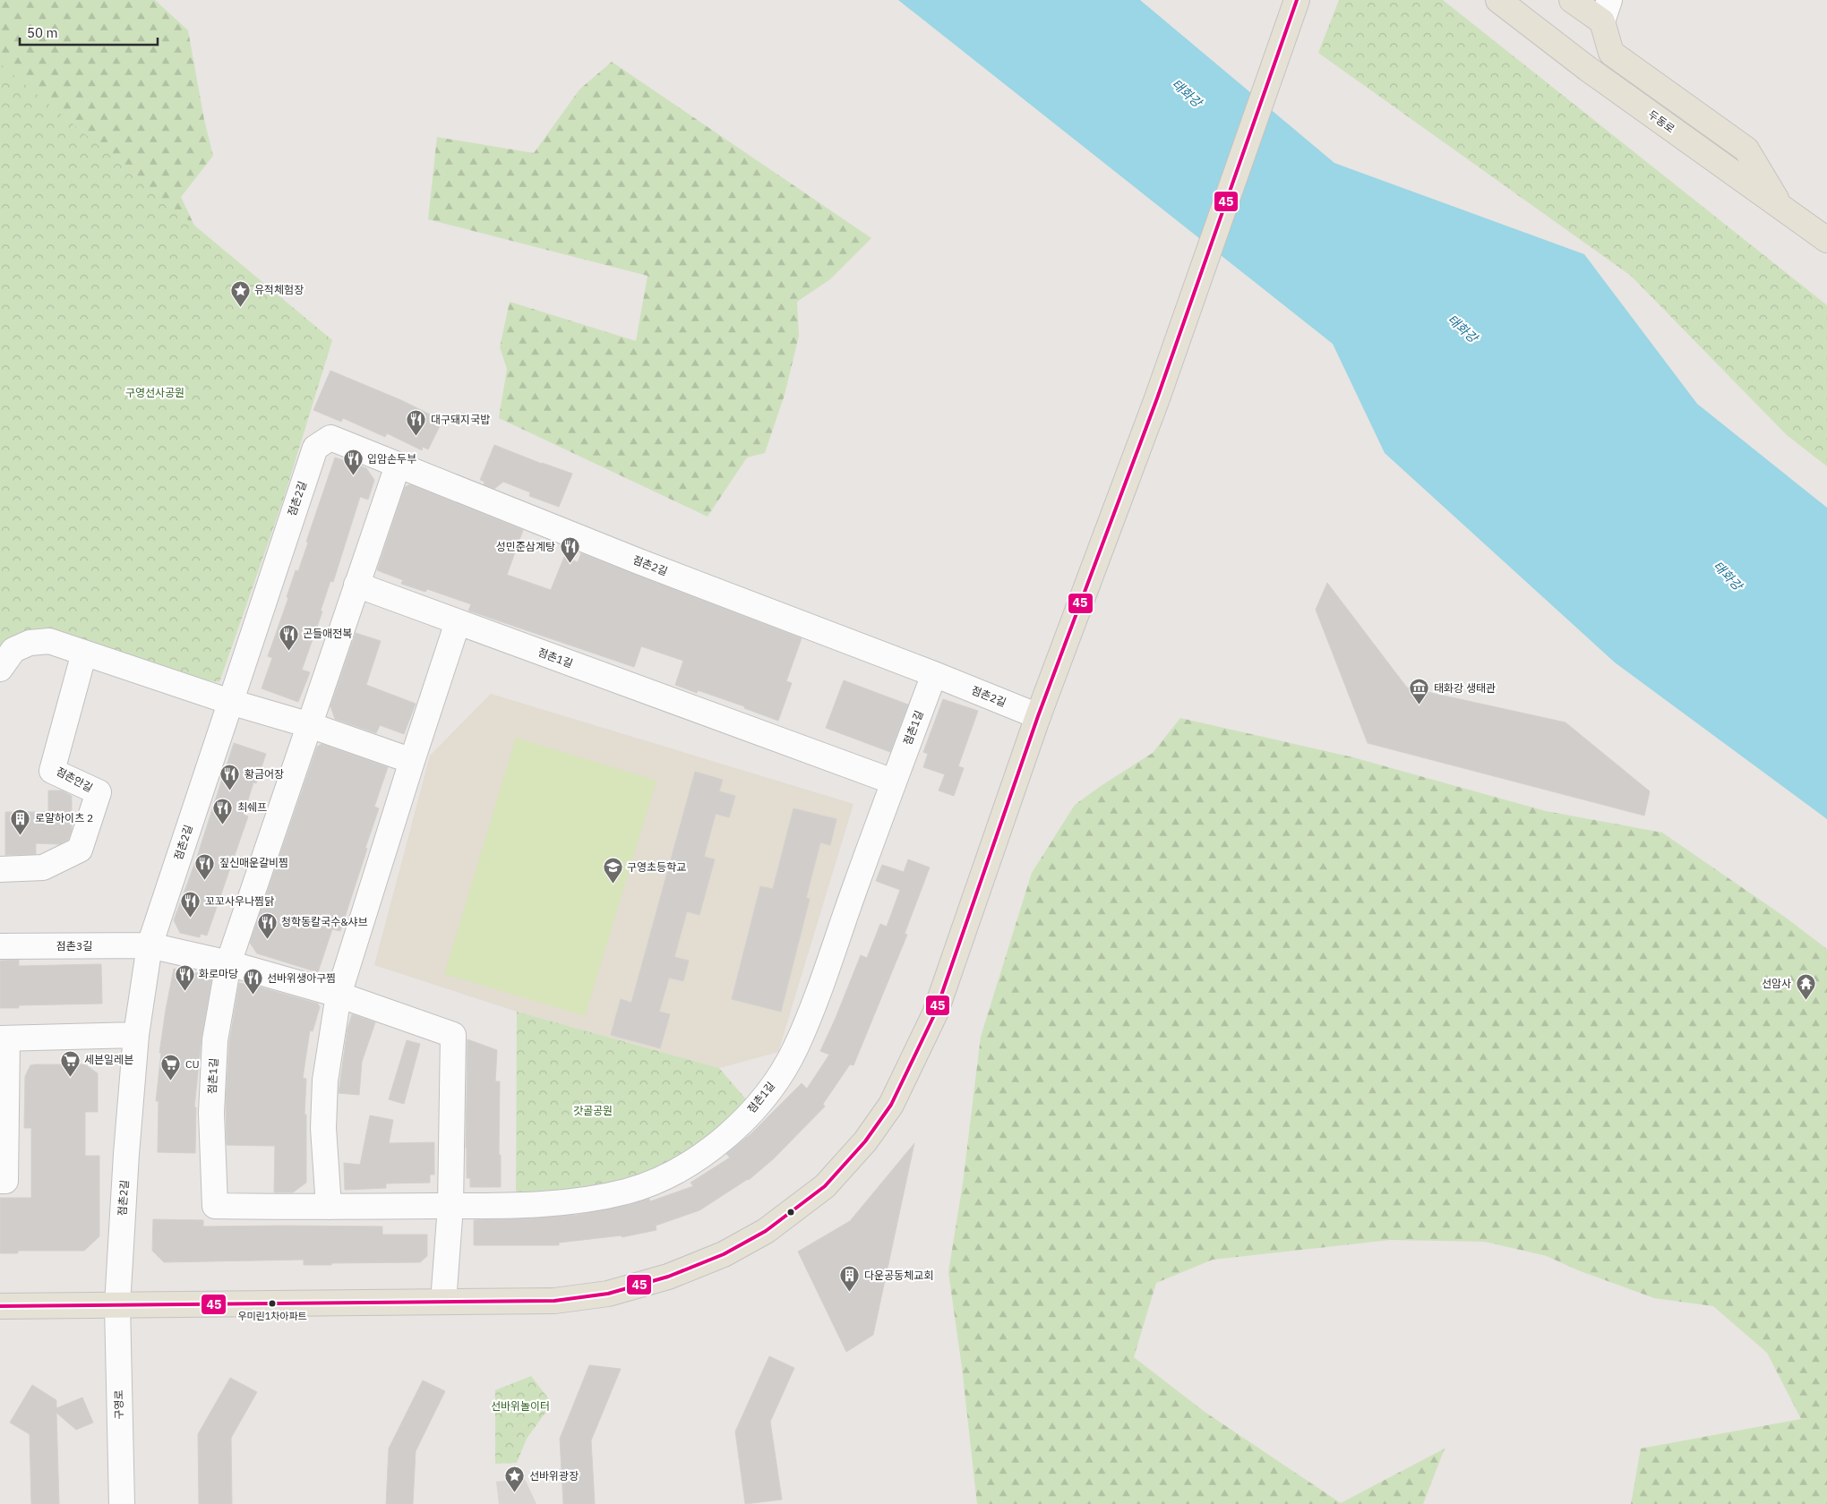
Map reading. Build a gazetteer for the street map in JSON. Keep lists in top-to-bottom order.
{
  "streets": {
    "main road": ["두동로"],
    "street": [
      "점촌2길",
      "점촌1길",
      "점촌안길",
      "점촌3길",
      "구영로"
    ]
  },
  "crossings": [
    ["점촌2길", "점촌1길"],
    ["점촌2길", "점촌3길"],
    ["점촌2길", "구영로"],
    ["점촌1길", "점촌3길"]
  ],
  "water": ["태화강"],
  "parks": ["구영선사공원", "갓골공원", "선바위놀이터"],
  "places": {
    "place": ["유적체험장", "선바위광장"],
    "restaurant": [
      "대구돼지국밥",
      "입암손두부",
      "성민준삼계탕",
      "곤들애전복",
      "황금어장",
      "최쉐프",
      "짚신매운갈비찜",
      "꼬꼬사우나찜닭",
      "청학동칼국수&샤브",
      "화로마당",
      "선바위생아구찜"
    ],
    "museum": ["태화강 생태관"],
    "building": ["로얄하이츠 2", "다운공동체교회"],
    "school or university": ["구영초등학교"],
    "temple": ["선암사"],
    "supermarket": ["세븐일레븐", "CU"],
    "other": ["우미린1차아파트"]
  },
  "lines": ["transit line 45"],
  "scale_bar": "50 m"
}
